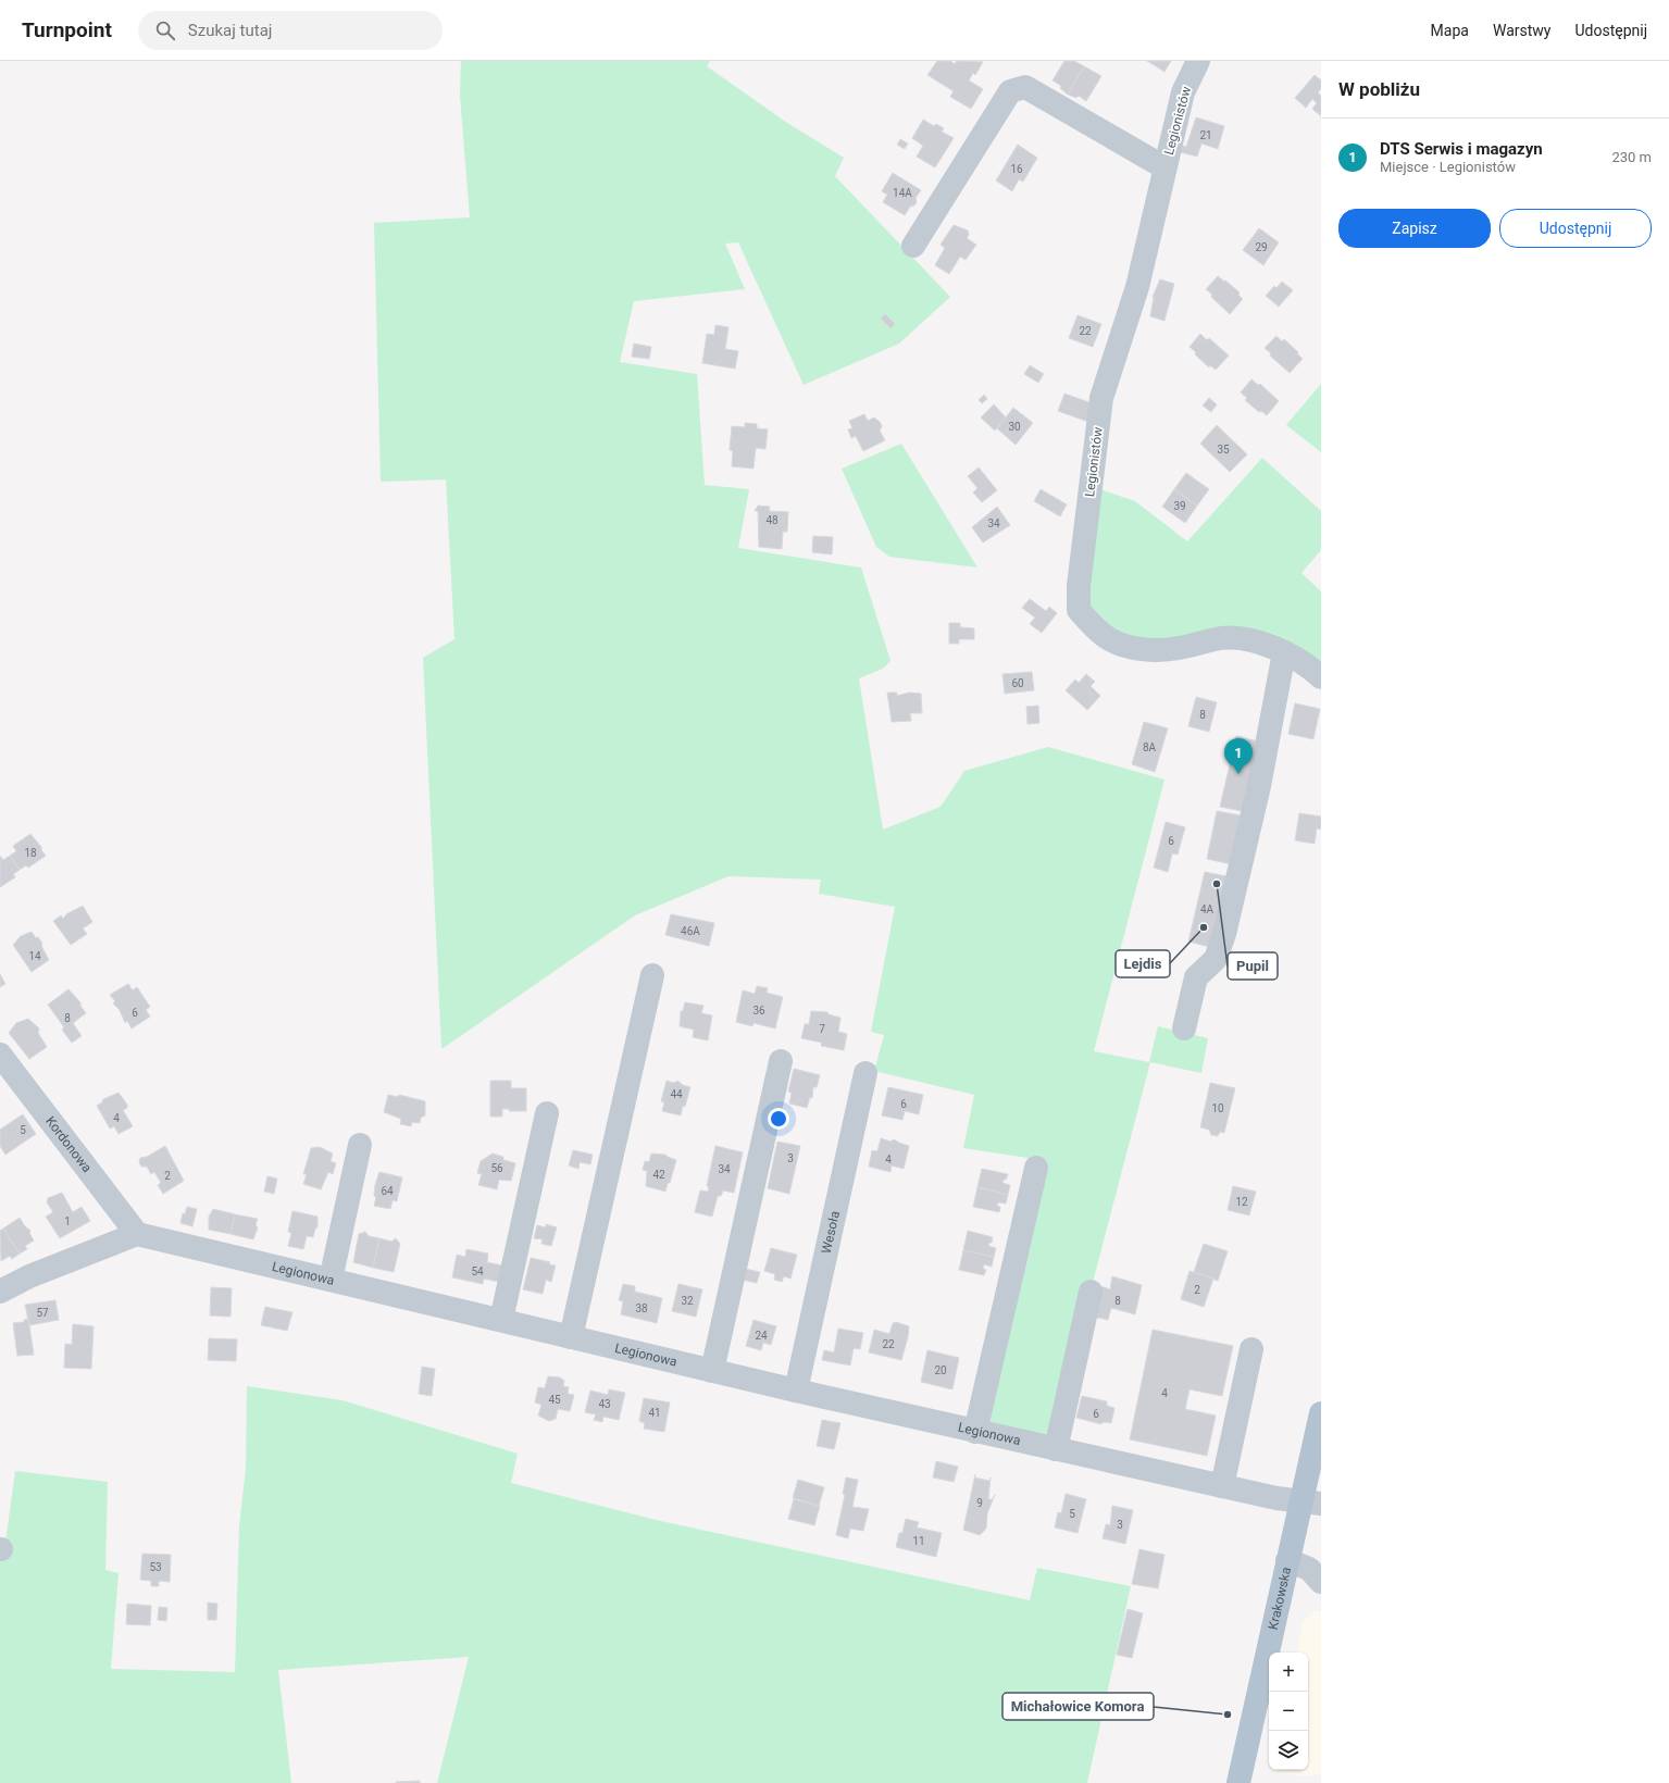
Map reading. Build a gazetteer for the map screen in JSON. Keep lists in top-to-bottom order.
{
  "streets": {
    "main road": ["Krakowska"],
    "street": [
      "Legionistów",
      "Kordonowa",
      "Wesoła",
      "Legionowa"
    ]
  },
  "crossings": [
    ["Kordonowa", "Legionowa"],
    ["Wesoła", "Legionowa"],
    ["Legionowa", "Krakowska"]
  ],
  "places": ["Pupil", "Lejdis", "Michałowice Komora"],
  "house_numbers": [
    "21",
    "16",
    "14A",
    "29",
    "22",
    "30",
    "35",
    "39",
    "48",
    "34",
    "60",
    "8",
    "8A",
    "6",
    "18",
    "4A",
    "46A",
    "14",
    "36",
    "6",
    "8",
    "7",
    "44",
    "6",
    "10",
    "4",
    "5",
    "3",
    "4",
    "56",
    "34",
    "42",
    "2",
    "64",
    "12",
    "1",
    "54",
    "2",
    "32",
    "8",
    "38",
    "57",
    "24",
    "22",
    "20",
    "4",
    "45",
    "43",
    "41",
    "6",
    "9",
    "5",
    "3",
    "11",
    "53"
  ],
  "page": {
    "header": "Turnpoint",
    "search": "Szukaj tutaj",
    "nav": ["Mapa", "Warstwy", "Udostępnij"],
    "heading": "W pobliżu",
    "list": [
      {
        "mark": "1",
        "name": "DTS Serwis i magazyn",
        "note": "Miejsce · Legionistów",
        "value": "230 m"
      }
    ],
    "buttons": ["Zapisz", "Udostępnij"],
    "pins": "1",
    "map_buttons": ["+", "−"]
  }
}
